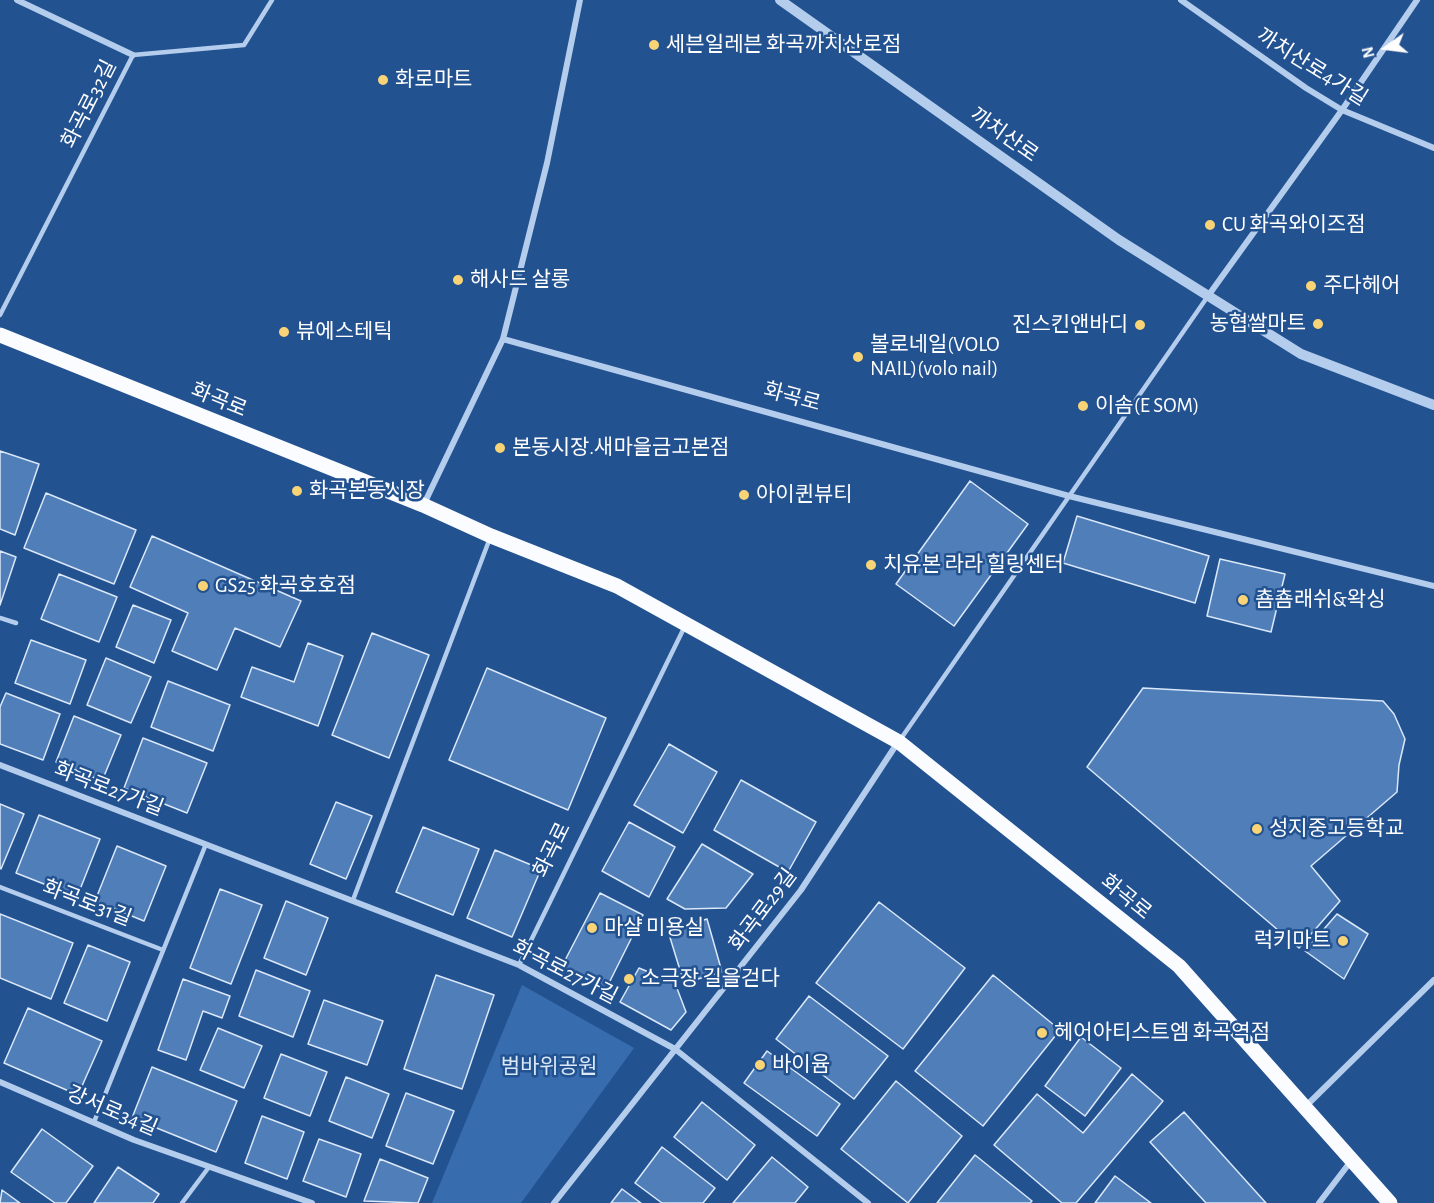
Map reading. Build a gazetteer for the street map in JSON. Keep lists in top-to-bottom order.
{
  "streets": {
    "main road": ["화곡로"],
    "street": [
      "까치산로4가길",
      "까치산로",
      "화곡로27가길",
      "화곡로29길",
      "강서로34길"
    ],
    "lane": ["화곡로32길", "화곡로31길"]
  },
  "crossings": [
    ["화곡로", "화곡로27가길"],
    ["화곡로", "화곡로29길"],
    ["화곡로27가길", "화곡로29길"]
  ],
  "parks": ["범바위공원"],
  "places": [
    "세븐일레븐 화곡까치산로점",
    "화로마트",
    "CU 화곡와이즈점",
    "해사드 살롱",
    "주다헤어",
    "농협쌀마트",
    "진스킨앤바디",
    "뷰에스테틱",
    "볼로네일(VOLO NAIL)(volo nail)",
    "이솜(E SOM)",
    "본동시장.새마을금고본점",
    "화곡본동시장",
    "아이퀸뷰티",
    "치유본 라라 힐링센터",
    "GS25 화곡호호점",
    "춈춈래쉬&왁싱",
    "성지중고등학교",
    "마샬 미용실",
    "럭키마트",
    "소극장 길을걷다",
    "헤어아티스트엠 화곡역점",
    "바이윰"
  ],
  "north": "left"
}
